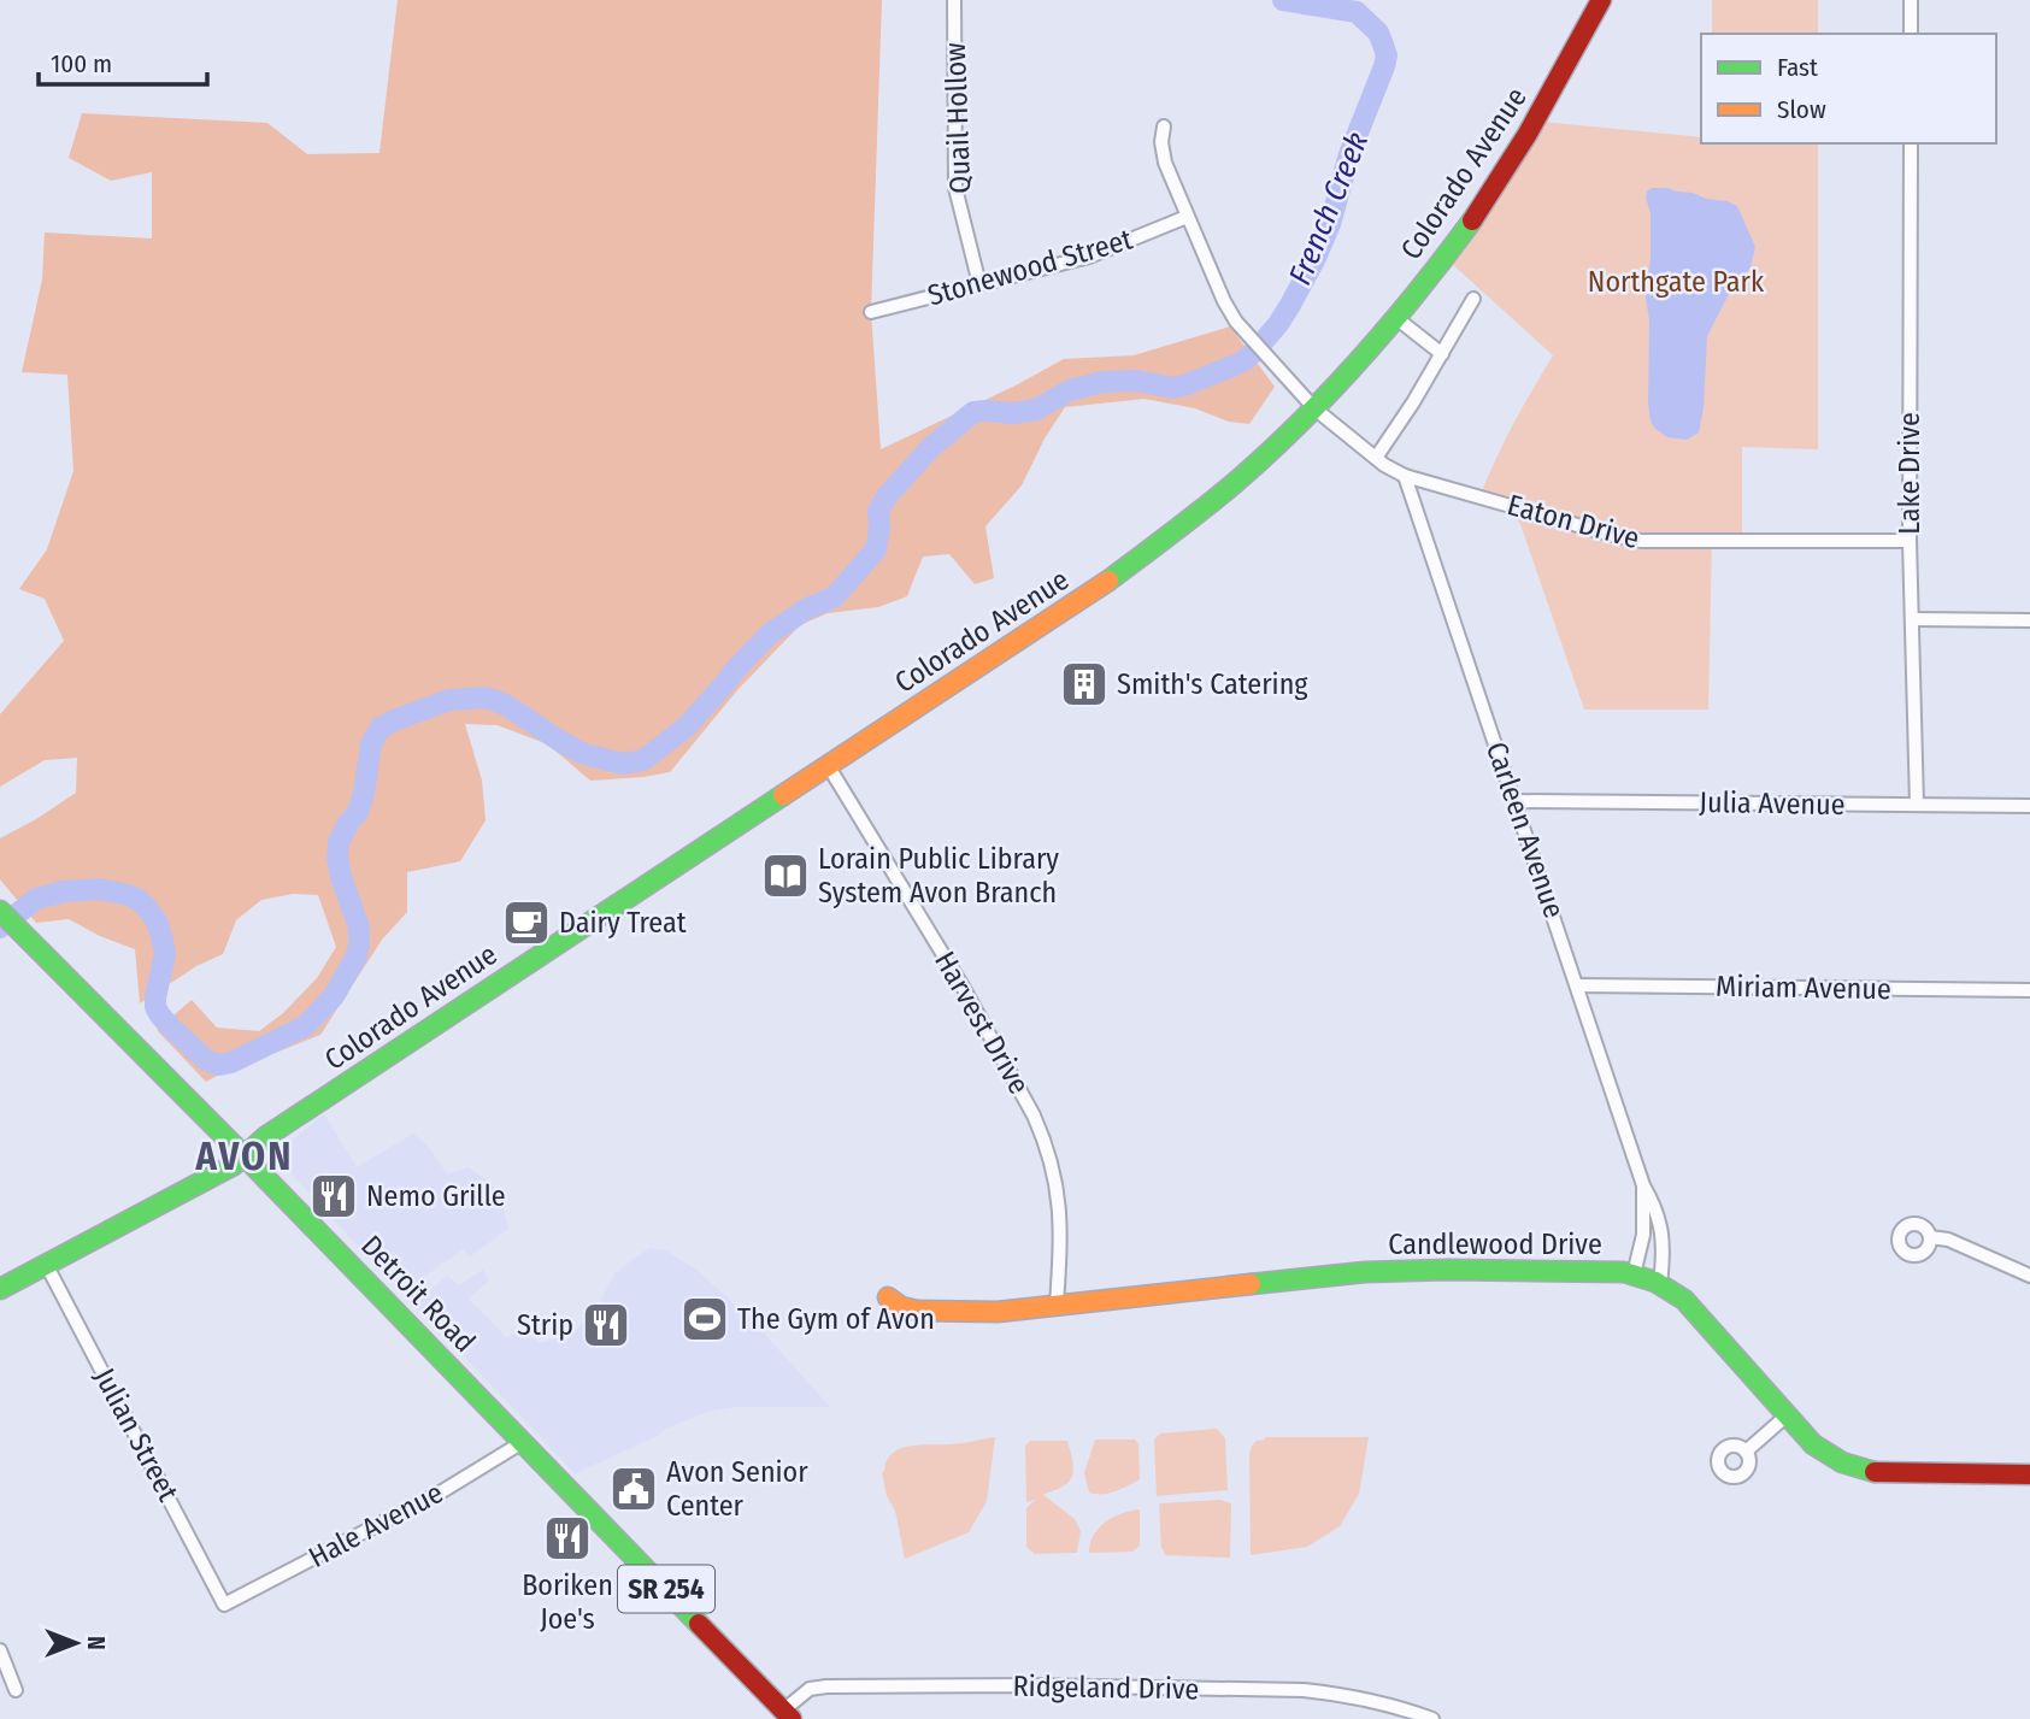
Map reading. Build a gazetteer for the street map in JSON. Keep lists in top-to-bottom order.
{
  "streets": {
    "main road": [
      "Colorado Avenue",
      "Candlewood Drive",
      "Detroit Road",
      "SR 254"
    ],
    "street": [
      "Quail Hollow",
      "Stonewood Street",
      "Lake Drive",
      "Eaton Drive",
      "Julia Avenue",
      "Carleen Avenue",
      "Miriam Avenue",
      "Harvest Drive",
      "Julian Street",
      "Hale Avenue",
      "Ridgeland Drive"
    ]
  },
  "crossings": [
    ["Quail Hollow", "Stonewood Street"],
    ["Colorado Avenue", "Eaton Drive"],
    ["Colorado Avenue", "Harvest Drive"],
    ["Colorado Avenue", "Detroit Road"],
    ["Colorado Avenue", "Julian Street"],
    ["Stonewood Street", "Eaton Drive"],
    ["Lake Drive", "Eaton Drive"],
    ["Lake Drive", "Julia Avenue"],
    ["Eaton Drive", "Carleen Avenue"],
    ["Julia Avenue", "Carleen Avenue"],
    ["Carleen Avenue", "Miriam Avenue"],
    ["Carleen Avenue", "Candlewood Drive"],
    ["Harvest Drive", "Candlewood Drive"],
    ["Detroit Road", "Hale Avenue"],
    ["Detroit Road", "Ridgeland Drive"],
    ["Julian Street", "Hale Avenue"]
  ],
  "districts": ["AVON"],
  "water": ["French Creek"],
  "parks": ["Northgate Park"],
  "places": {
    "building": ["Smith's Catering"],
    "library": ["Lorain Public Library System Avon Branch"],
    "cafe": ["Dairy Treat"],
    "restaurant": ["Nemo Grille", "Strip", "Boriken Joe's"],
    "sports": ["The Gym of Avon"],
    "public building": ["Avon Senior Center"]
  },
  "legend": ["Fast", "Slow"],
  "scale_bar": "100 m",
  "north": "right"
}
